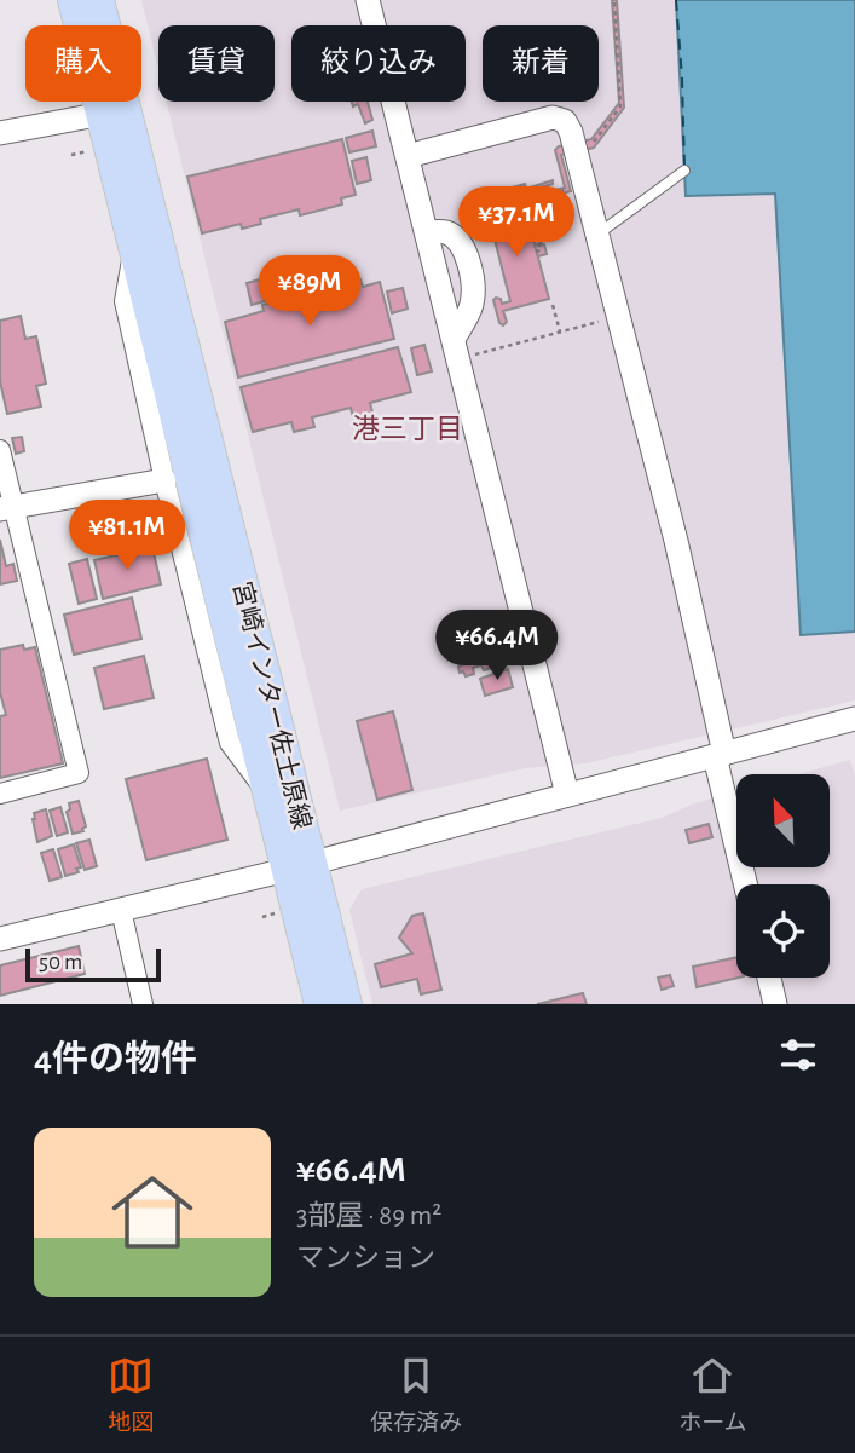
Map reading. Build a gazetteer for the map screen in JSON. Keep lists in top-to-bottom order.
{
  "streets": {
    "main road": ["宮崎インター佐土原線"]
  },
  "districts": ["港三丁目"],
  "scale_bar": "50 m",
  "north": "top left",
  "page": {
    "chip": [
      "購入",
      "賃貸",
      "絞り込み",
      "新着"
    ],
    "price": [
      "¥37.1M",
      "¥89M",
      "¥81.1M",
      "¥66.4M"
    ],
    "scale": "50 m",
    "heading": "4件の物件",
    "list": [
      {
        "name": "¥66.4M",
        "note": "3部屋 · 89 m² · マンション"
      }
    ],
    "tabs": ["地図", "保存済み", "ホーム"]
  }
}
